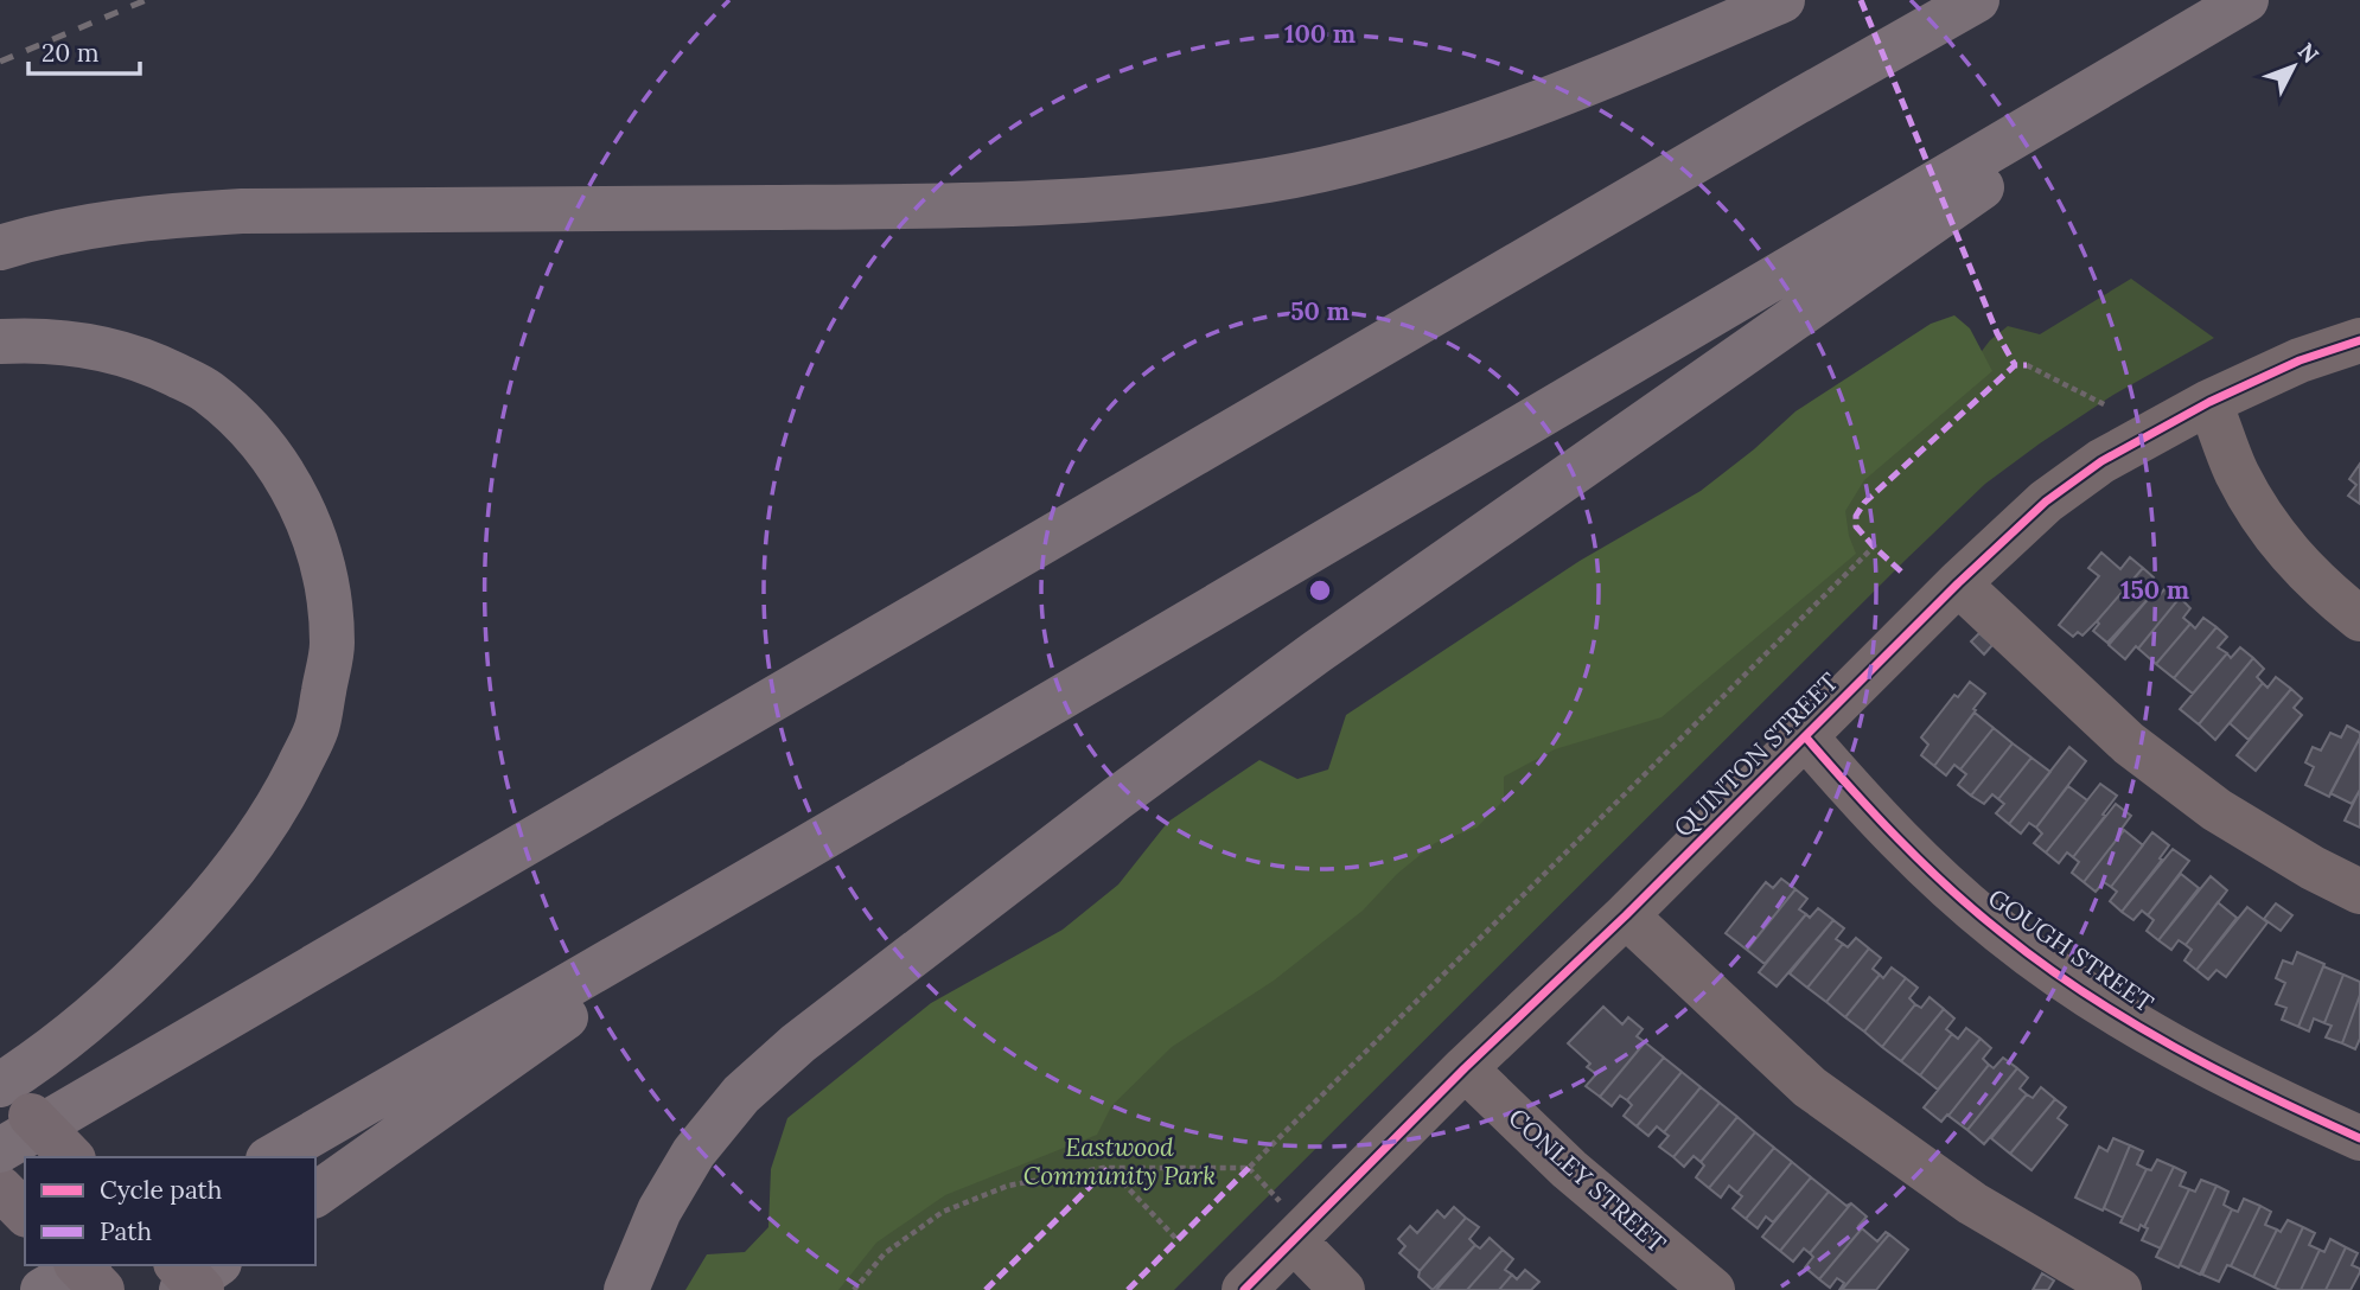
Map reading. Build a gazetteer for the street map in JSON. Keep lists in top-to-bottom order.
{
  "streets": {
    "street": ["QUINTON STREET", "GOUGH STREET", "CONLEY STREET"]
  },
  "crossings": [
    ["QUINTON STREET", "GOUGH STREET"],
    ["QUINTON STREET", "CONLEY STREET"]
  ],
  "parks": ["Eastwood Community Park"],
  "legend": ["Cycle path", "Path"],
  "scale_bar": "20 m",
  "north": "top right",
  "rings": ["100 m", "50 m", "150 m"]
}
